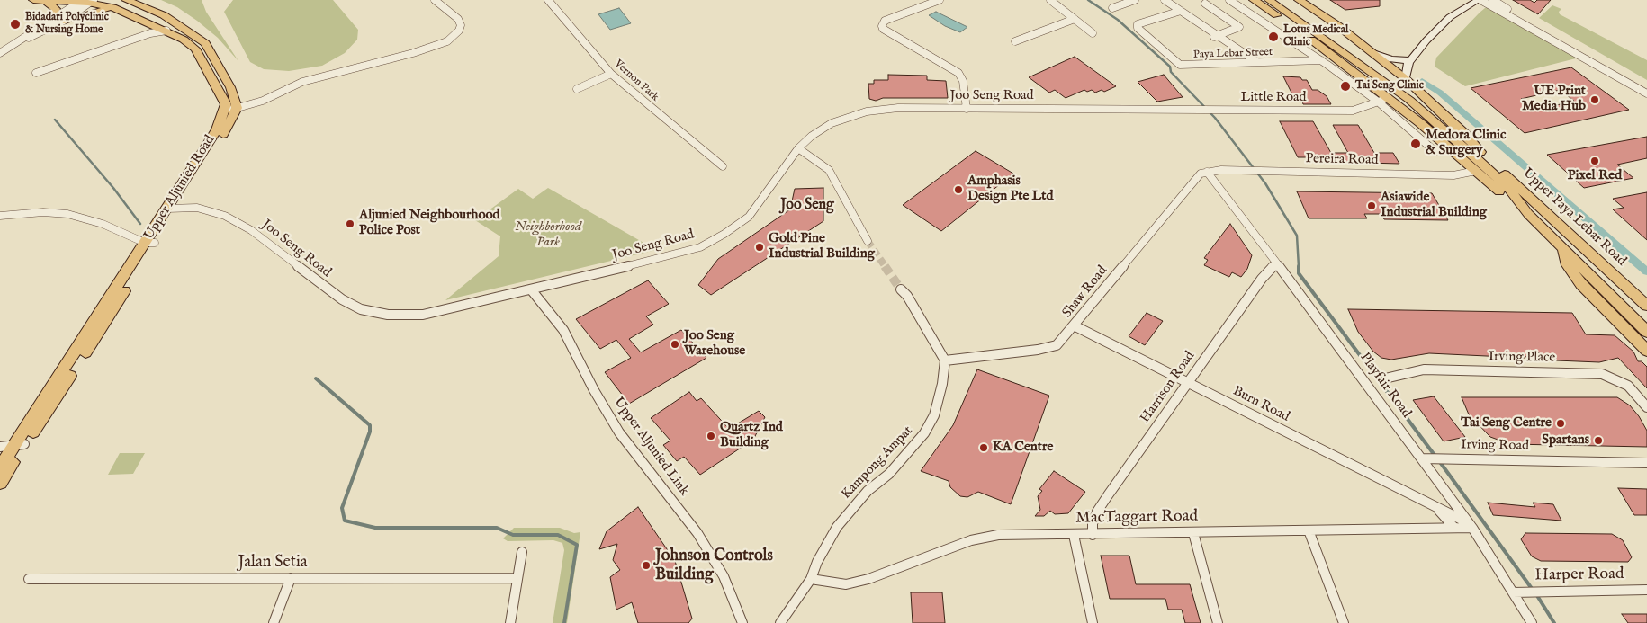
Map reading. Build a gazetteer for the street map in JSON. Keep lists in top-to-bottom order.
{
  "streets": {
    "main road": ["Upper Aljunied Road", "Upper Paya Lebar Road"],
    "street": [
      "Paya Lebar Street",
      "Vernon Park",
      "Joo Seng Road",
      "Little Road",
      "Pereira Road",
      "Shaw Road",
      "Irving Place",
      "Playfair Road",
      "Harrison Road",
      "Burn Road",
      "Irving Road",
      "Upper Aljunied Link",
      "Kampong Ampat",
      "MacTaggart Road",
      "Jalan Setia",
      "Harper Road"
    ]
  },
  "crossings": [
    ["Paya Lebar Street", "Upper Paya Lebar Road"],
    ["Joo Seng Road", "Little Road"],
    ["Joo Seng Road", "Upper Aljunied Road"],
    ["Joo Seng Road", "Upper Aljunied Link"],
    ["Little Road", "Upper Paya Lebar Road"],
    ["Pereira Road", "Upper Paya Lebar Road"],
    ["Pereira Road", "Shaw Road"],
    ["Pereira Road", "Playfair Road"],
    ["Shaw Road", "Playfair Road"],
    ["Shaw Road", "Burn Road"],
    ["Shaw Road", "Kampong Ampat"],
    ["Playfair Road", "Harrison Road"],
    ["Playfair Road", "Burn Road"],
    ["Playfair Road", "Irving Road"],
    ["Playfair Road", "MacTaggart Road"],
    ["Playfair Road", "Harper Road"],
    ["Harrison Road", "Burn Road"],
    ["Harrison Road", "MacTaggart Road"],
    ["Burn Road", "MacTaggart Road"],
    ["Kampong Ampat", "MacTaggart Road"]
  ],
  "districts": ["Joo Seng"],
  "parks": ["Neighborhood Park"],
  "places": [
    "Bidadari Polyclinic & Nursing Home",
    "Lotus Medical Clinic",
    "Tai Seng Clinic",
    "UE Print Media Hub",
    "Medora Clinic & Surgery",
    "Pixel Red",
    "Amphasis Design Pte Ltd",
    "Asiawide Industrial Building",
    "Aljunied Neighbourhood Police Post",
    "Gold Pine Industrial Building",
    "Joo Seng Warehouse",
    "Tai Seng Centre",
    "Quartz Ind Building",
    "Spartans",
    "KA Centre",
    "Johnson Controls Building"
  ]
}
